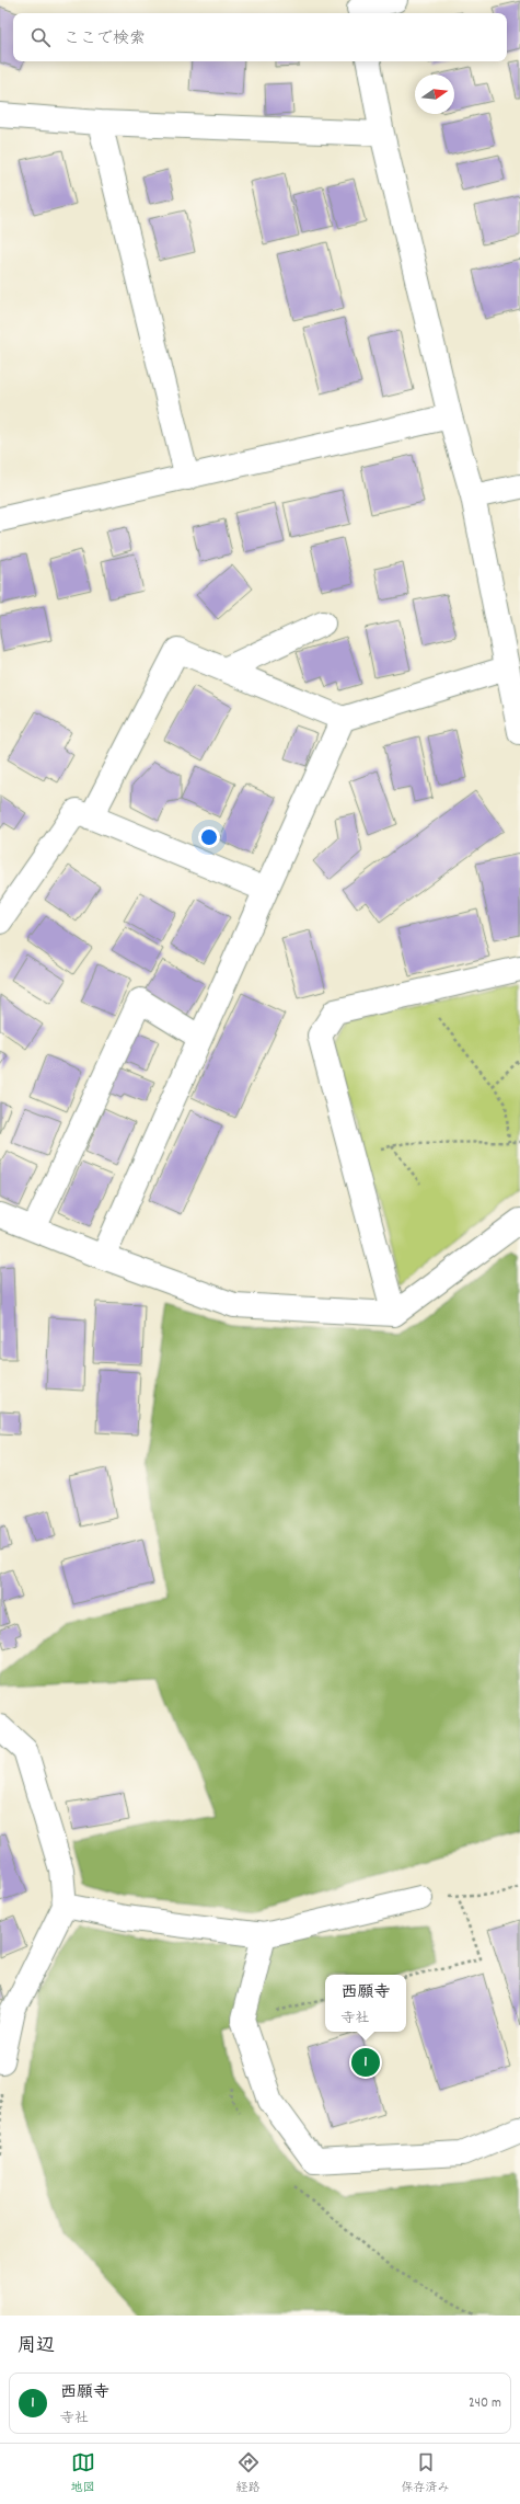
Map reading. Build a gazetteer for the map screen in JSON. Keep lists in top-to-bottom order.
{
  "north": "right",
  "page": {
    "search": "ここで検索",
    "popup": ["西願寺", "寺社"],
    "pins": "1",
    "heading": "周辺",
    "list": [
      {
        "mark": "1",
        "name": "西願寺",
        "note": "寺社",
        "value": "240 m"
      }
    ],
    "nav": ["地図", "経路", "保存済み"]
  }
}
